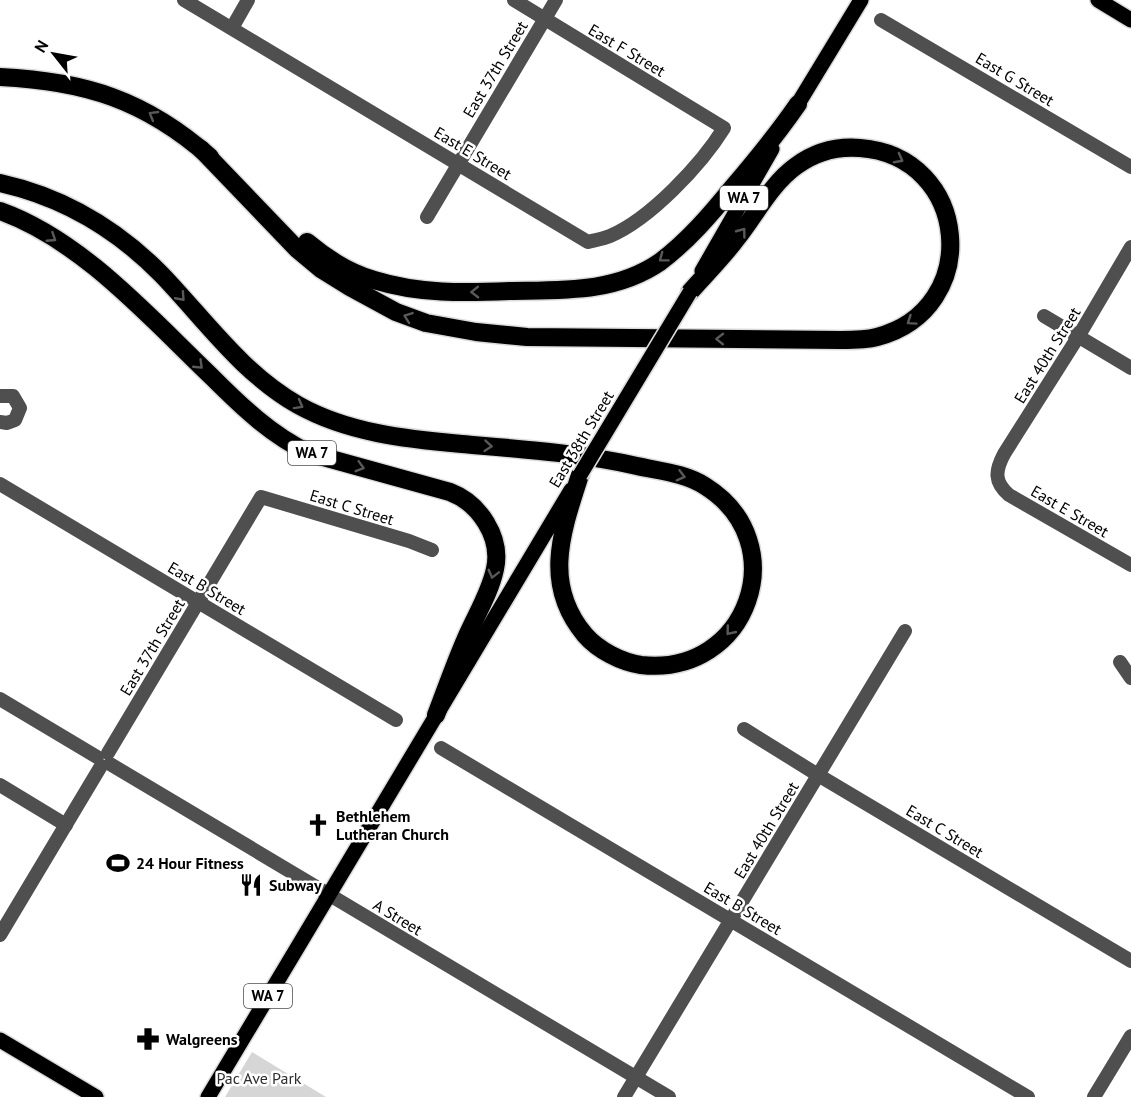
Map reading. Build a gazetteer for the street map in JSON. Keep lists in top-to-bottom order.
{
  "streets": {
    "highway": ["WA 7"],
    "main road": ["East 38th Street"],
    "street": [
      "East F Street",
      "East 37th Street",
      "East G Street",
      "East E Street",
      "East 40th Street",
      "East C Street",
      "East B Street",
      "A Street"
    ]
  },
  "crossings": [
    ["East F Street", "East 37th Street"],
    ["East F Street", "East E Street"],
    ["East 37th Street", "East E Street"],
    ["East 37th Street", "East C Street"],
    ["East 37th Street", "East B Street"],
    ["East 37th Street", "A Street"],
    ["East E Street", "East 40th Street"],
    ["WA 7", "East 38th Street"],
    ["WA 7", "A Street"],
    ["East 40th Street", "East C Street"],
    ["East 40th Street", "East B Street"],
    ["East 40th Street", "A Street"],
    ["East 38th Street", "A Street"]
  ],
  "parks": ["Pac Ave Park"],
  "places": {
    "church": ["Bethlehem Lutheran Church"],
    "sports": ["24 Hour Fitness"],
    "restaurant": ["Subway"],
    "pharmacy": ["Walgreens"]
  },
  "north": "top left"
}
